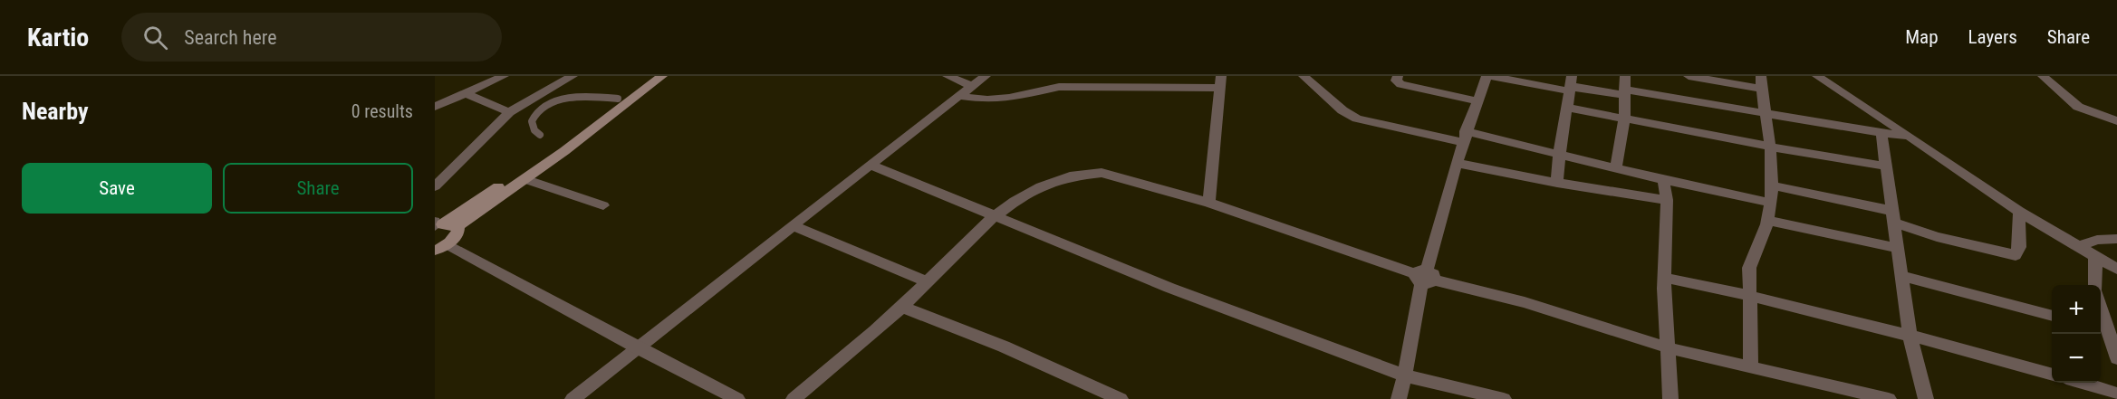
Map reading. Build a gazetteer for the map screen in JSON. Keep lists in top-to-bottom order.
{
  "page": {
    "header": "Kartio",
    "search": "Search here",
    "nav": ["Map", "Layers", "Share"],
    "heading": ["Nearby", "0 results"],
    "buttons": ["Save", "Share"],
    "map_buttons": ["+", "−"]
  }
}
